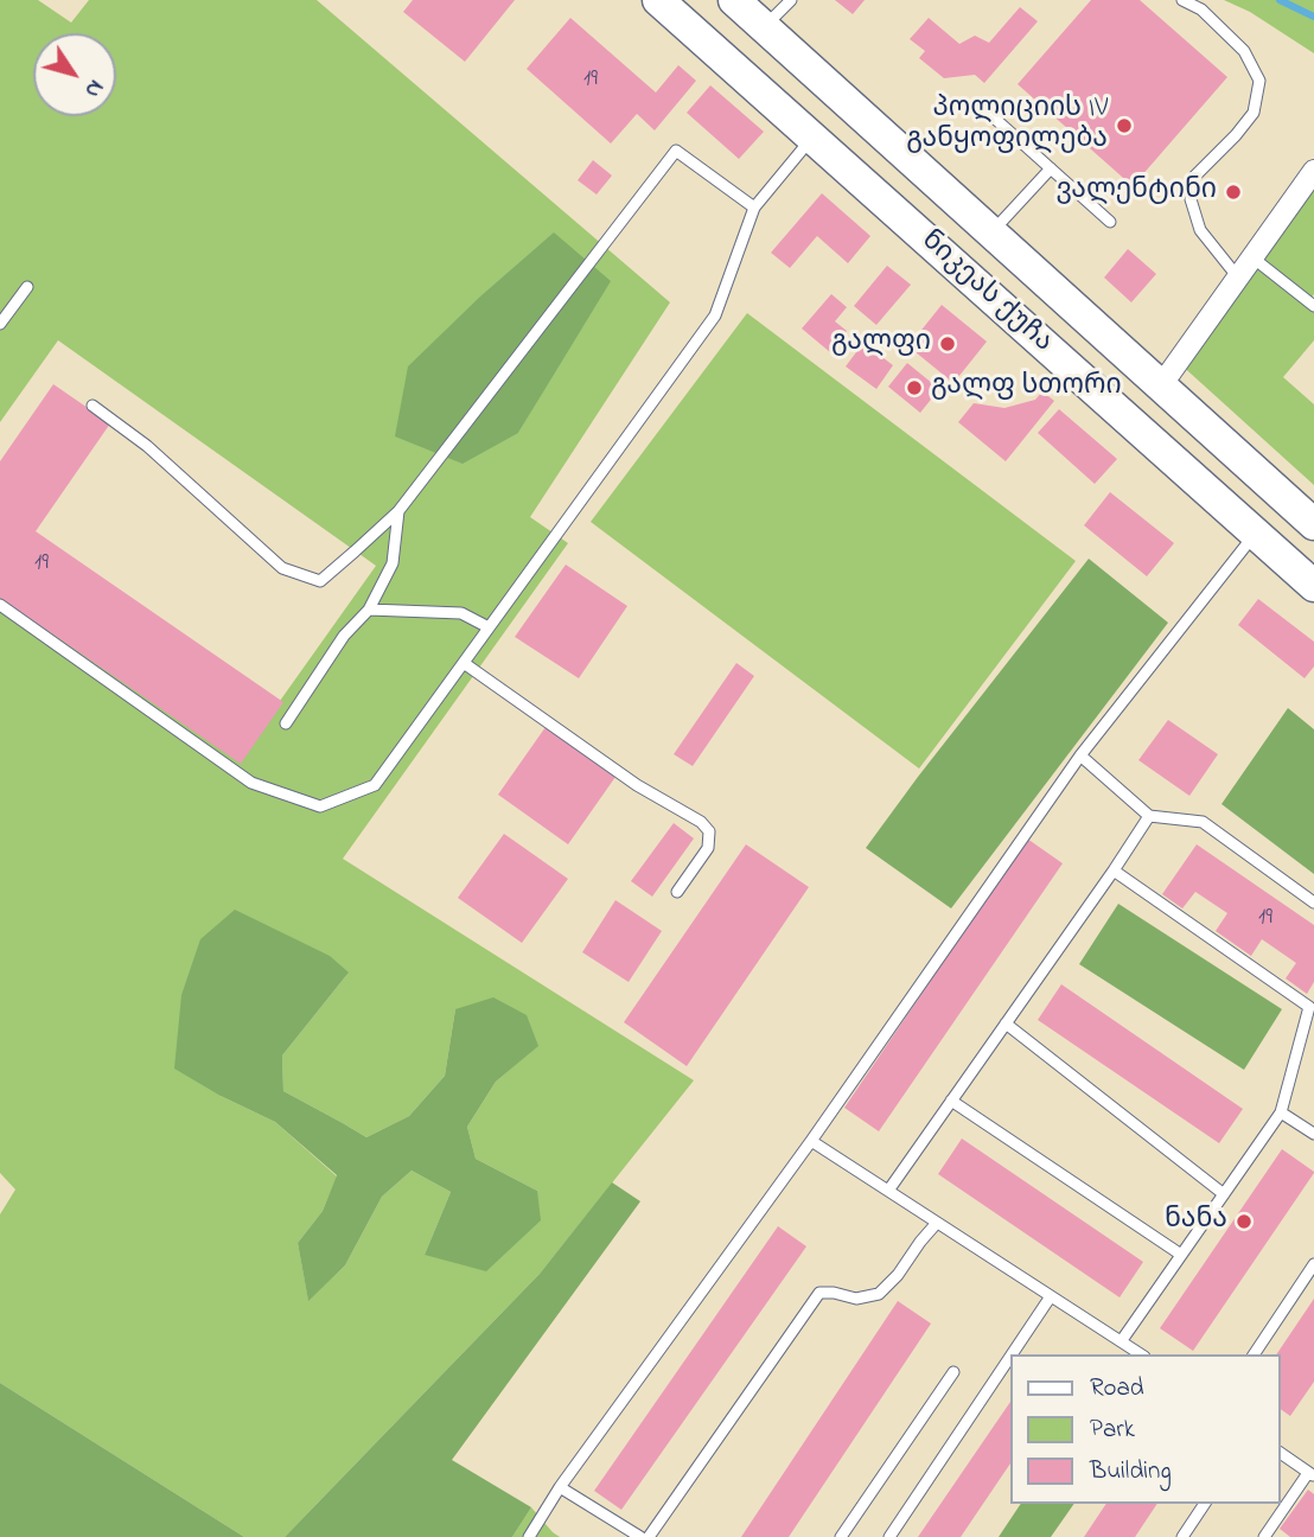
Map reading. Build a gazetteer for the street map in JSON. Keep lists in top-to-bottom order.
{
  "streets": {
    "main road": ["ნიკეას ქუჩა"]
  },
  "places": [
    "პოლიციის IV განყოფილება",
    "ვალენტინი",
    "გალფი",
    "გალფ სთორი",
    "ნანა"
  ],
  "house_numbers": ["19", "19", "19"],
  "legend": ["Road", "Park", "Building"],
  "north": "bottom right"
}
